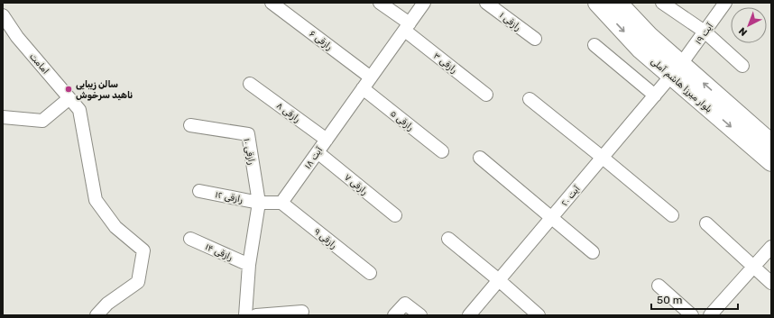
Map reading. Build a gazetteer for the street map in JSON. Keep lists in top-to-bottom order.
{
  "streets": {
    "main road": ["بلوار میرزا هاشم آملی"],
    "street": [
      "رازقی ۱",
      "آیت ۱۹",
      "رازقی ۶",
      "رازقی ۳",
      "امامت",
      "رازقی ۸",
      "رازقی ۵",
      "رازقی ۱۰",
      "آیت ۱۸",
      "رازقی ۷",
      "آیت ۲۰",
      "رازقی ۱۲",
      "رازقی ۹",
      "رازقی ۱۴"
    ]
  },
  "crossings": [
    ["آیت ۱۹", "بلوار میرزا هاشم آملی"],
    ["آیت ۱۹", "آیت ۲۰"],
    ["رازقی ۶", "آیت ۱۸"],
    ["رازقی ۳", "آیت ۱۸"],
    ["بلوار میرزا هاشم آملی", "آیت ۲۰"],
    ["رازقی ۸", "آیت ۱۸"],
    ["رازقی ۵", "آیت ۱۸"],
    ["رازقی ۱۰", "رازقی ۱۲"],
    ["آیت ۱۸", "رازقی ۷"],
    ["آیت ۱۸", "رازقی ۹"]
  ],
  "places": ["سالن زیبایی ناهید سرخوش"],
  "scale_bar": "50 m",
  "north": "bottom left"
}
